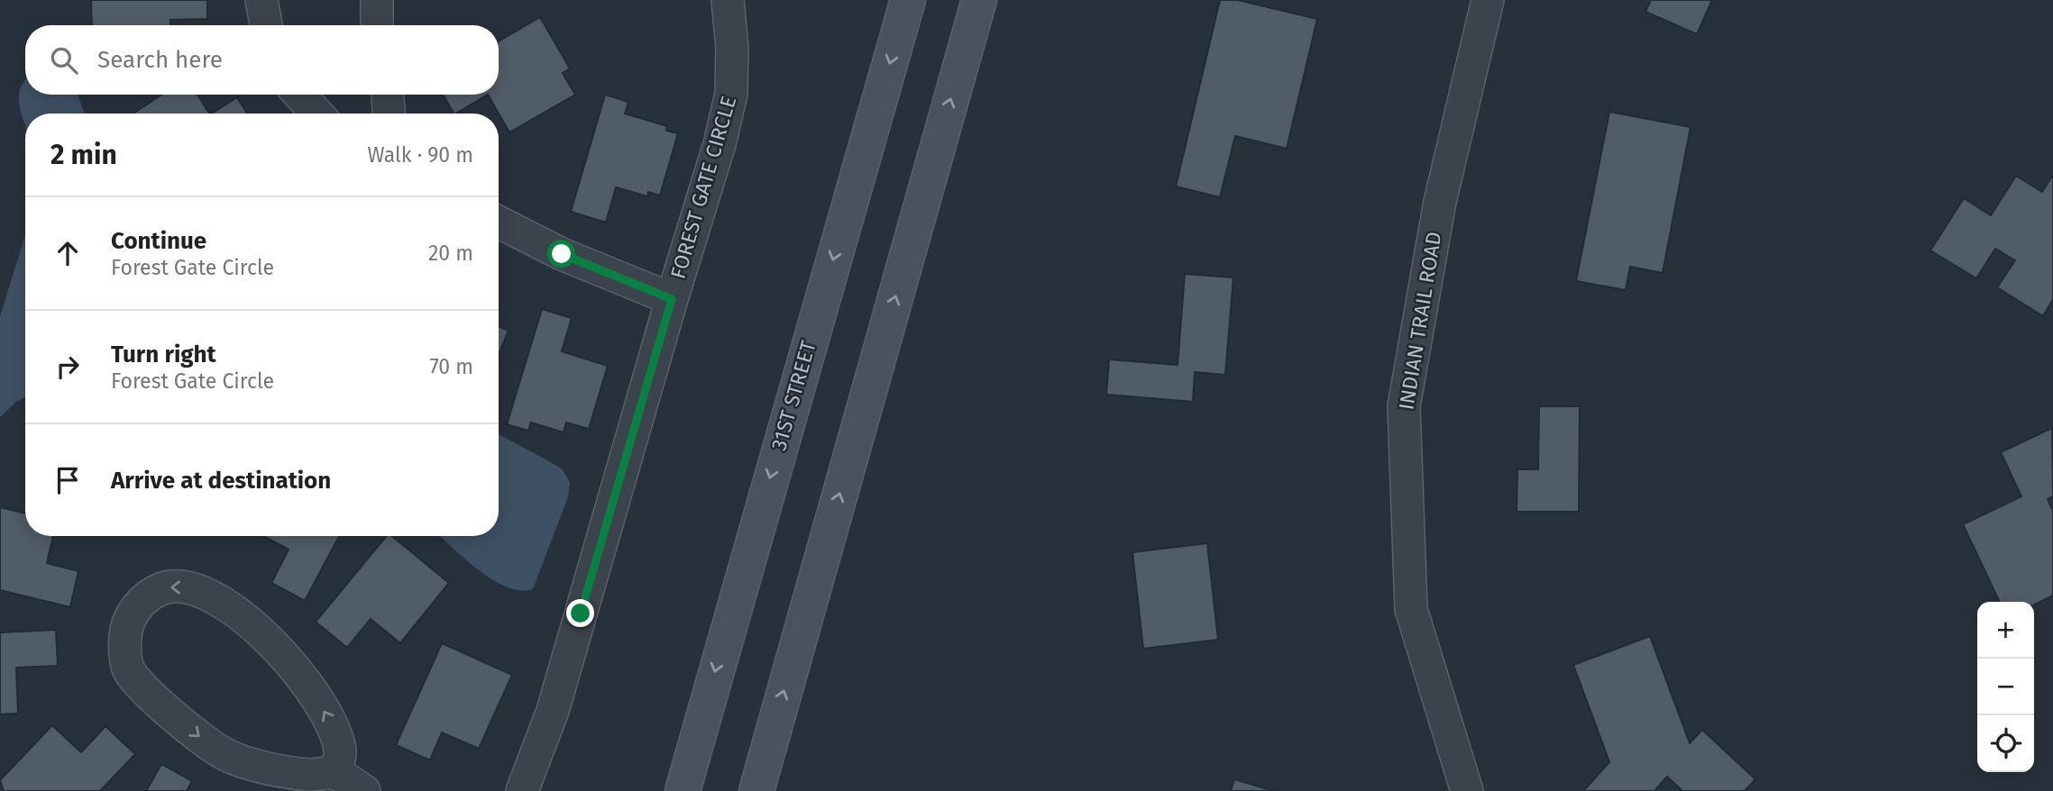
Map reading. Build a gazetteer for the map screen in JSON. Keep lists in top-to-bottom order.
{
  "streets": {
    "main road": ["31ST STREET"],
    "street": ["FOREST GATE CIRCLE", "INDIAN TRAIL ROAD"]
  },
  "page": {
    "search": "Search here",
    "heading": ["2 min", "Walk · 90 m"],
    "list": [
      ["Continue", "Forest Gate Circle", "20 m"],
      ["Turn right", "Forest Gate Circle", "70 m"],
      "Arrive at destination"
    ],
    "map_buttons": ["+", "−"]
  }
}
